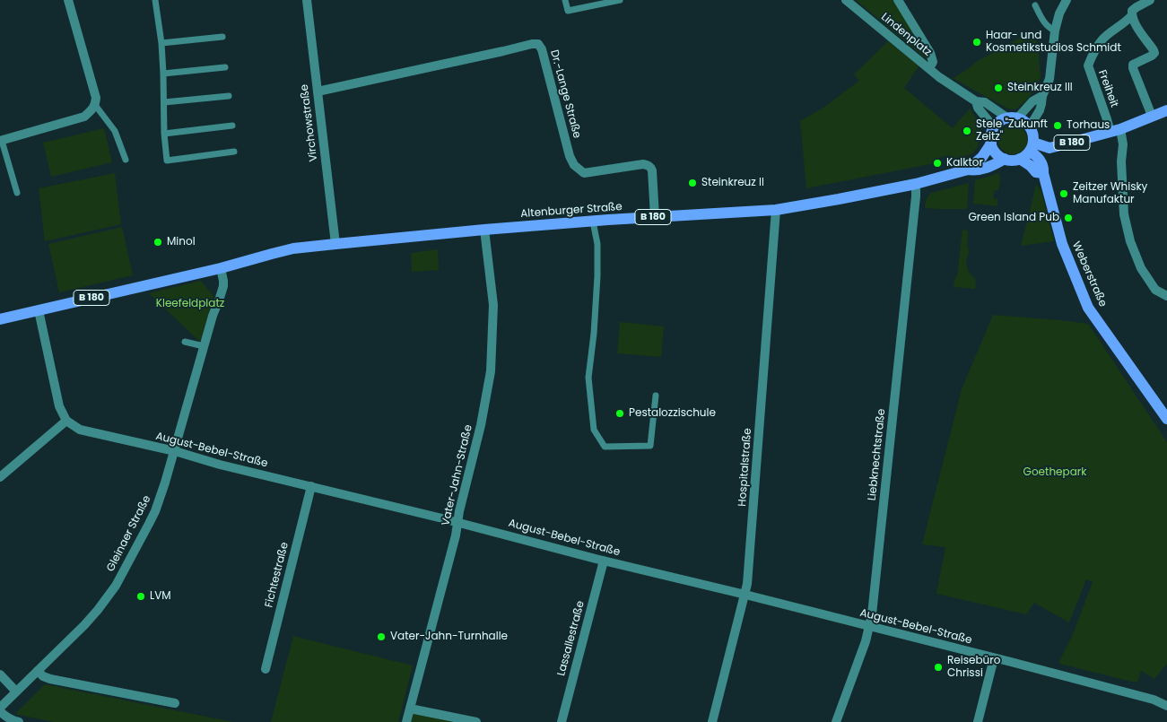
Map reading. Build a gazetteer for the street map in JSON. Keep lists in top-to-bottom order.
{
  "streets": {
    "main road": ["B 180", "Altenburger Straße", "Weberstraße"],
    "street": [
      "Lindenplatz",
      "Freiheit",
      "Dr.-Lange Straße",
      "Virchowstraße",
      "August-Bebel-Straße",
      "Liebknechtstraße",
      "Hospitalstraße",
      "Vater-Jahn-Straße",
      "Gleinaer Straße",
      "Fichtestraße",
      "Lassallestraße"
    ]
  },
  "crossings": [
    ["Freiheit", "B 180"],
    ["Dr.-Lange Straße", "Virchowstraße"],
    ["Dr.-Lange Straße", "Altenburger Straße"],
    ["Virchowstraße", "Altenburger Straße"],
    ["B 180", "Altenburger Straße"],
    ["B 180", "Weberstraße"],
    ["B 180", "Gleinaer Straße"],
    ["Altenburger Straße", "Weberstraße"],
    ["Altenburger Straße", "Liebknechtstraße"],
    ["Altenburger Straße", "Hospitalstraße"],
    ["Altenburger Straße", "Vater-Jahn-Straße"],
    ["Altenburger Straße", "Gleinaer Straße"],
    ["August-Bebel-Straße", "Liebknechtstraße"],
    ["August-Bebel-Straße", "Hospitalstraße"],
    ["August-Bebel-Straße", "Vater-Jahn-Straße"],
    ["August-Bebel-Straße", "Gleinaer Straße"],
    ["August-Bebel-Straße", "Fichtestraße"],
    ["August-Bebel-Straße", "Lassallestraße"]
  ],
  "parks": ["Kleefeldplatz", "Goethepark"],
  "places": [
    "Haar- und Kosmetikstudios Schmidt",
    "Steinkreuz III",
    "Torhaus",
    "Stele \"Zukunft Zeitz\"",
    "Kalktor",
    "Steinkreuz II",
    "Zeitzer Whisky Manufaktur",
    "Green Island Pub",
    "Minol",
    "Pestalozzischule",
    "LVM",
    "Vater-Jahn-Turnhalle",
    "Reisebüro Chrissi"
  ]
}
